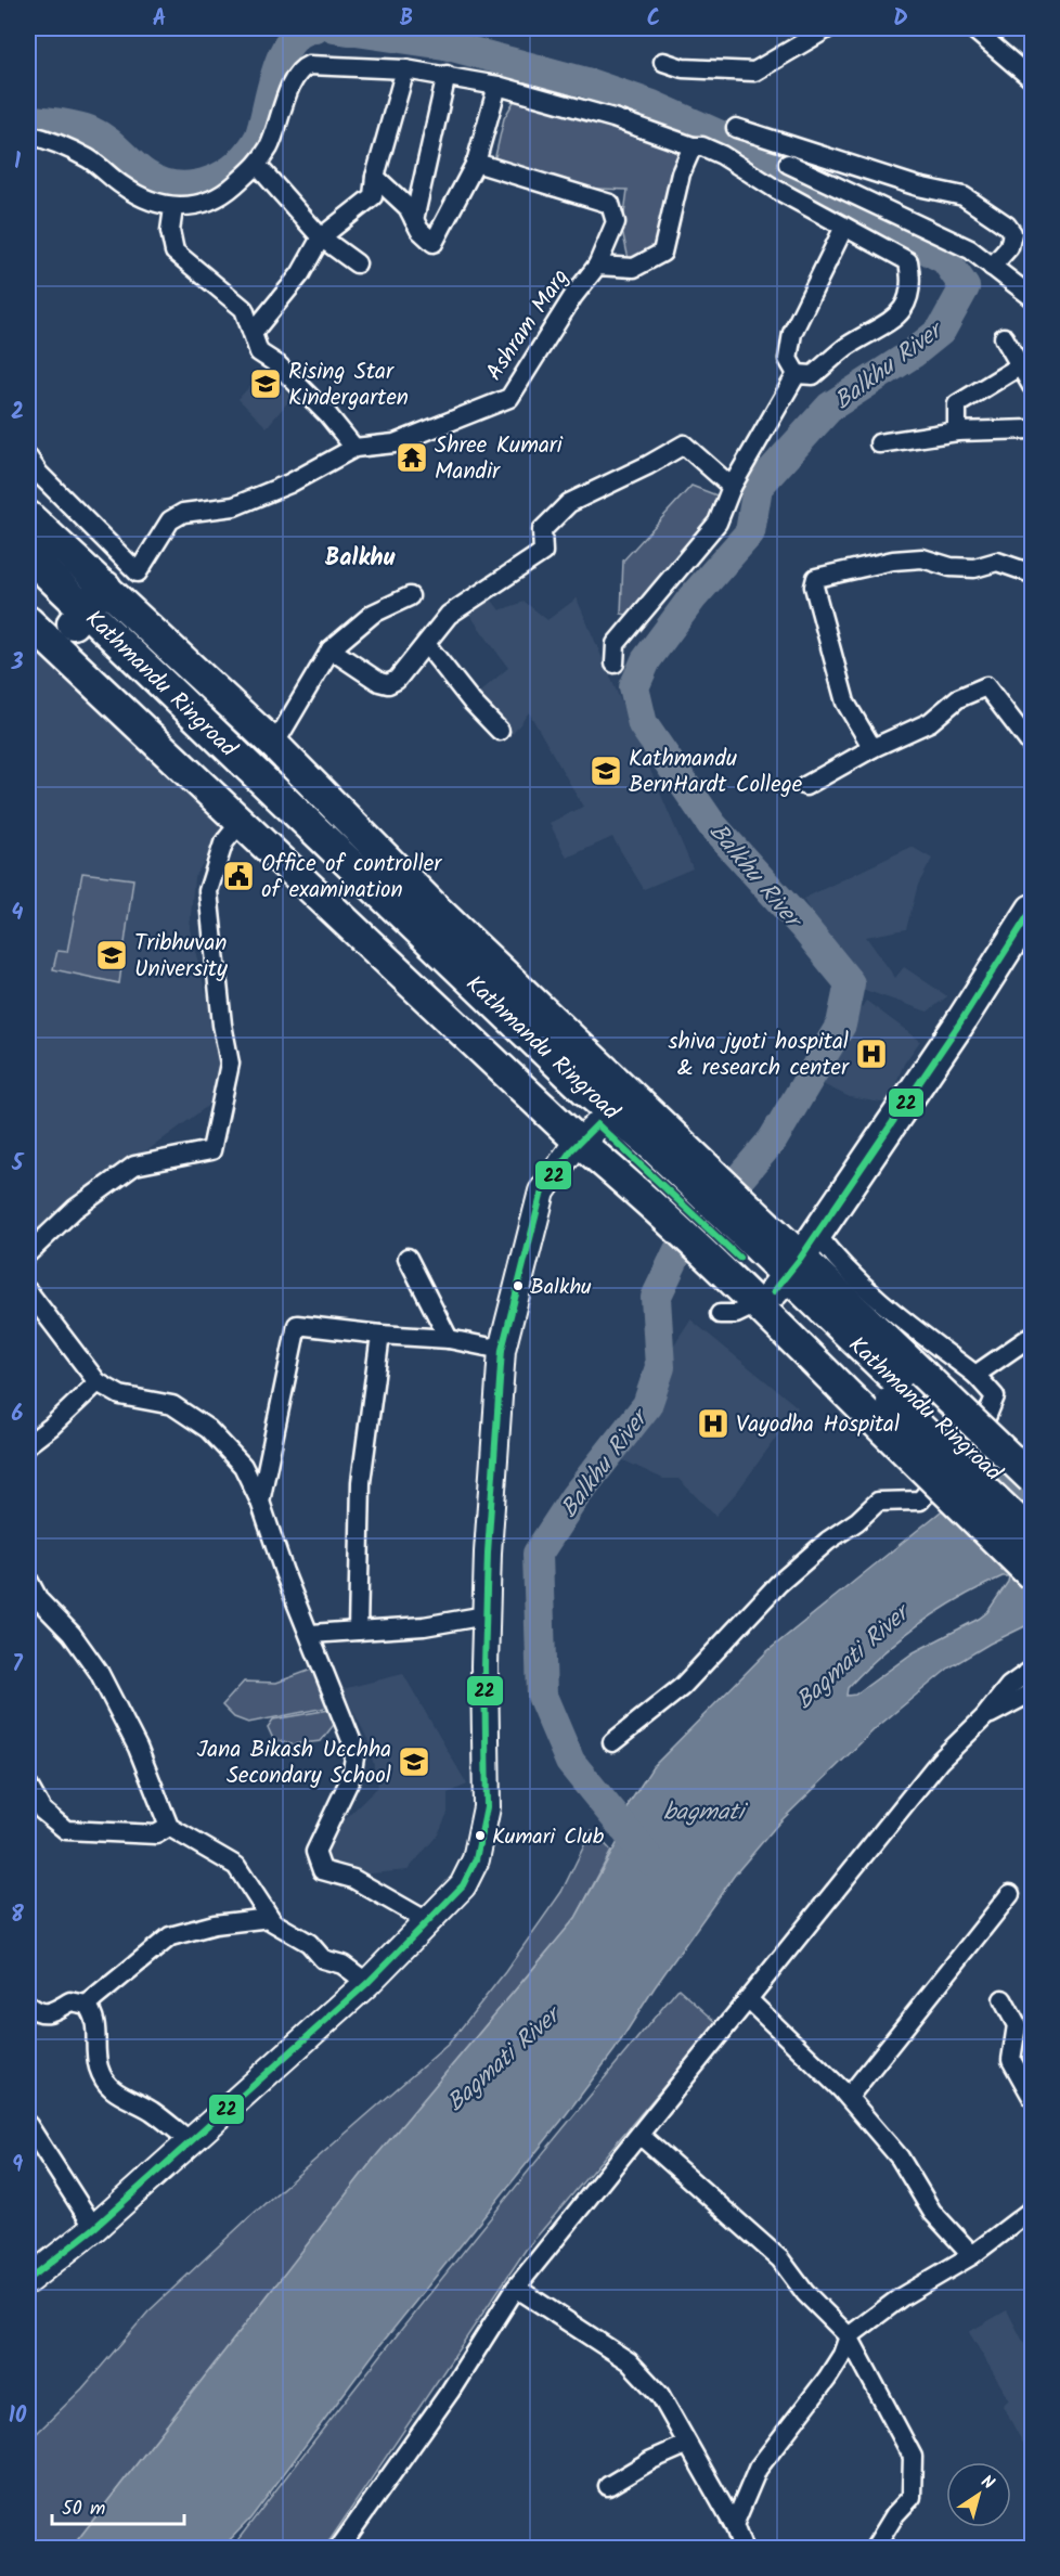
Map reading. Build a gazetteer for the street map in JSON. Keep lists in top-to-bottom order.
{
  "streets": {
    "highway": ["Kathmandu Ringroad"],
    "street": ["Ashram Marg"]
  },
  "districts": ["Balkhu"],
  "water": ["Balkhu River", "Bagmati River", "bagmati"],
  "places": {
    "school or university": [
      "Rising Star Kindergarten",
      "Kathmandu BernHardt College",
      "Tribhuvan University",
      "Jana Bikash Ucchha Secondary School"
    ],
    "temple": ["Shree Kumari Mandir"],
    "public building": ["Office of controller of examination"],
    "hospital": ["shiva jyoti hospital & research center", "Vayodha Hospital"],
    "other": ["Balkhu", "Kumari Club"]
  },
  "lines": ["transit line 22"],
  "scale_bar": "50 m",
  "north": "top right",
  "grid": {
    "columns": [
      "A",
      "B",
      "C",
      "D"
    ],
    "rows": [
      "1",
      "2",
      "3",
      "4",
      "5",
      "6",
      "7",
      "8",
      "9",
      "10"
    ]
  }
}
